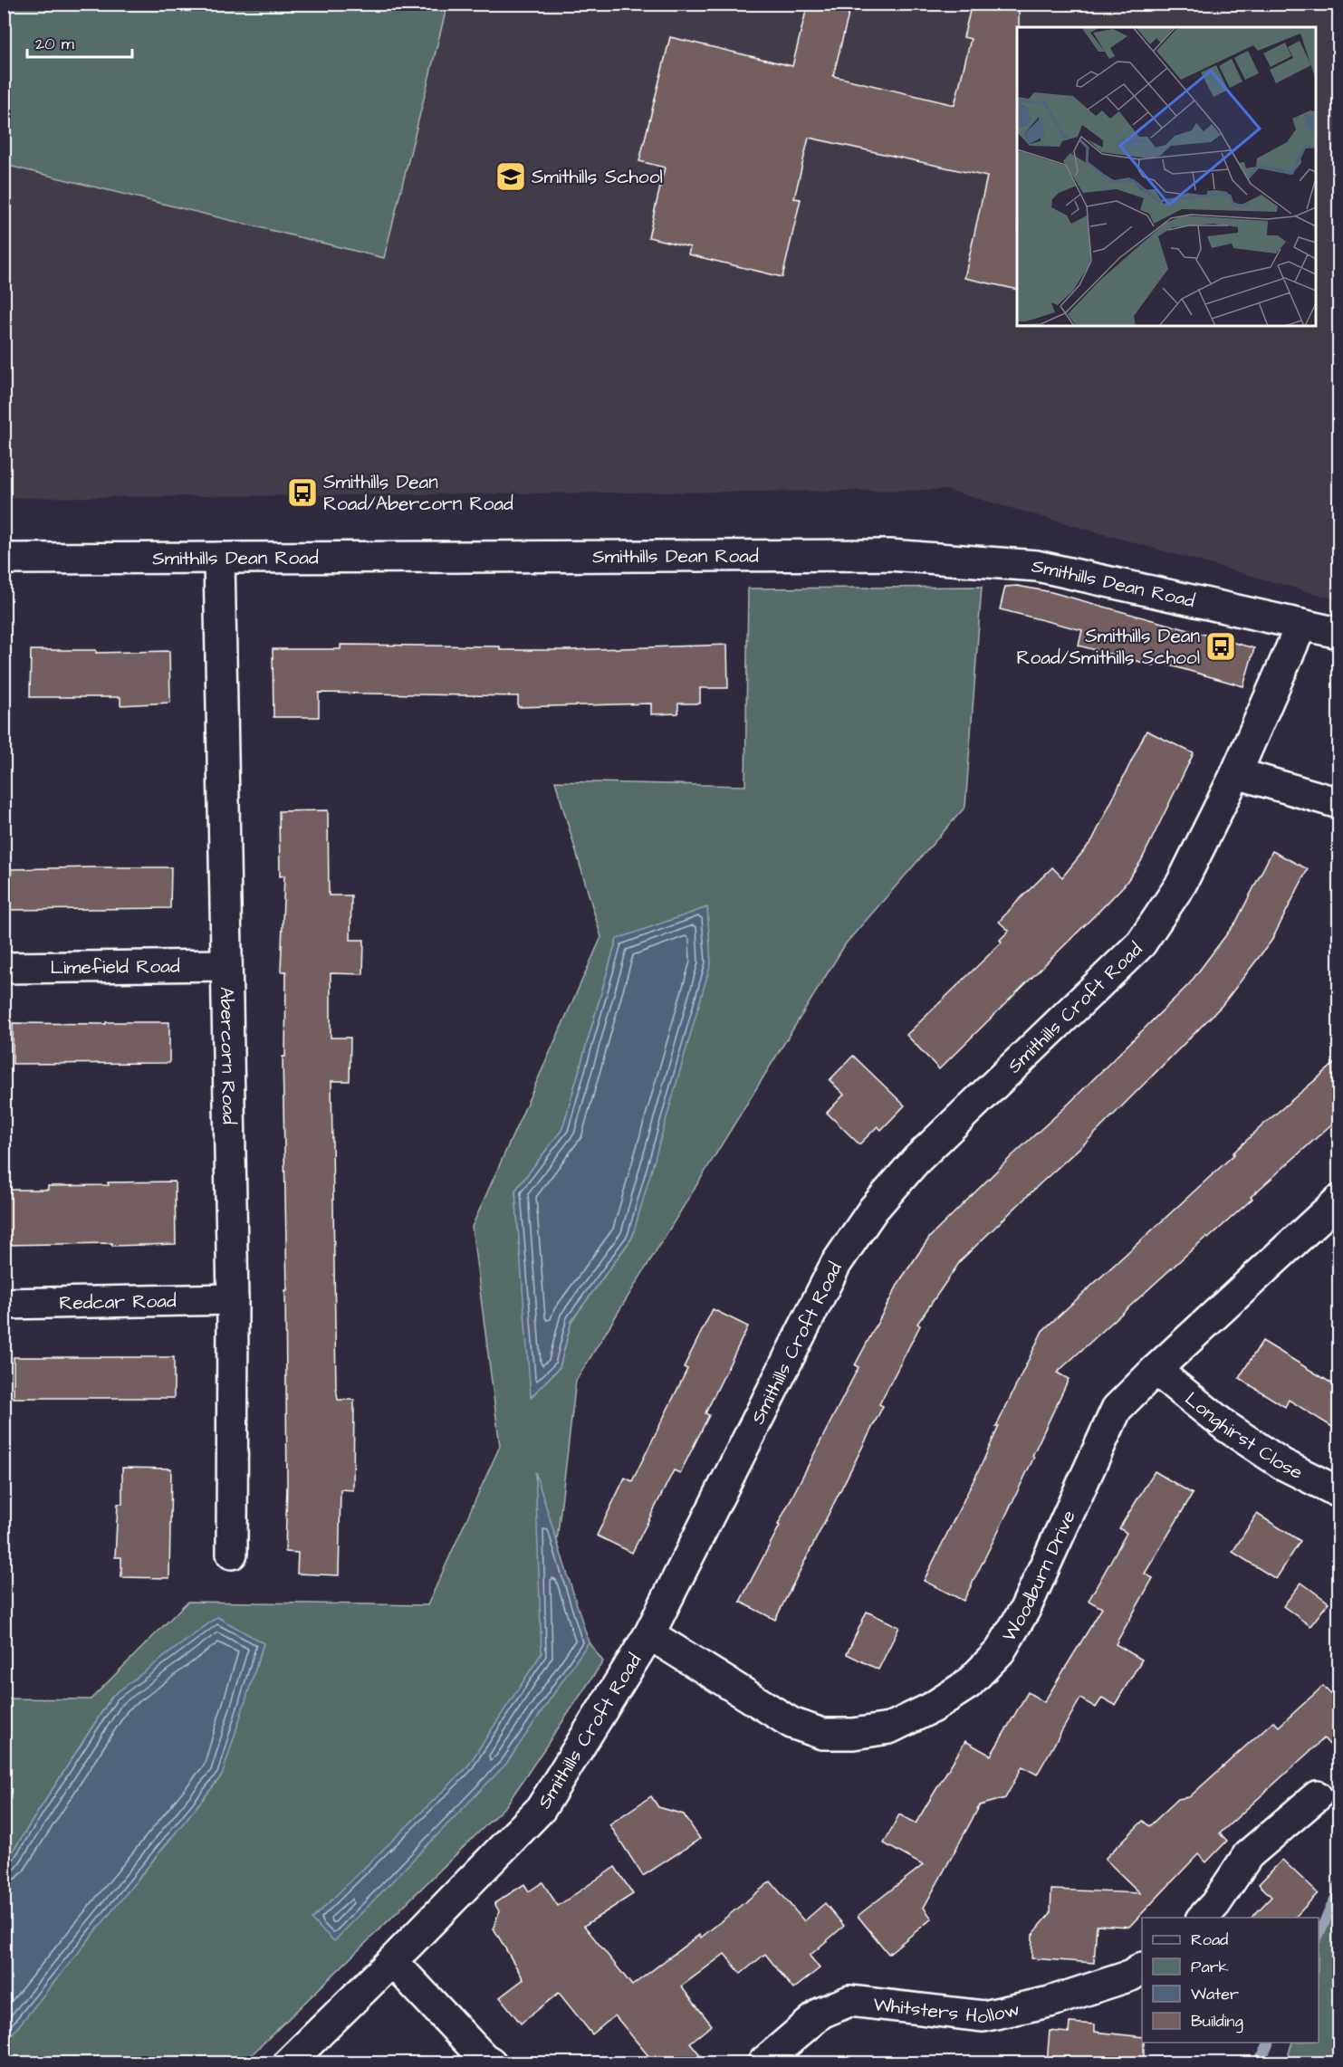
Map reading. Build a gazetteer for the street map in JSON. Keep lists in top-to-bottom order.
{
  "streets": {
    "street": [
      "Smithills Dean Road",
      "Limefield Road",
      "Smithills Croft Road",
      "Abercorn Road",
      "Redcar Road",
      "Longhirst Close",
      "Woodburn Drive",
      "Whitsters Hollow"
    ]
  },
  "crossings": [
    ["Smithills Dean Road", "Smithills Croft Road"],
    ["Smithills Dean Road", "Abercorn Road"],
    ["Limefield Road", "Abercorn Road"],
    ["Smithills Croft Road", "Woodburn Drive"],
    ["Abercorn Road", "Redcar Road"],
    ["Longhirst Close", "Woodburn Drive"]
  ],
  "places": {
    "school or university": ["Smithills School"],
    "bus stop": ["Smithills Dean Road/Abercorn Road", "Smithills Dean Road/Smithills School"]
  },
  "legend": [
    "Road",
    "Park",
    "Water",
    "Building"
  ],
  "scale_bar": "20 m"
}
